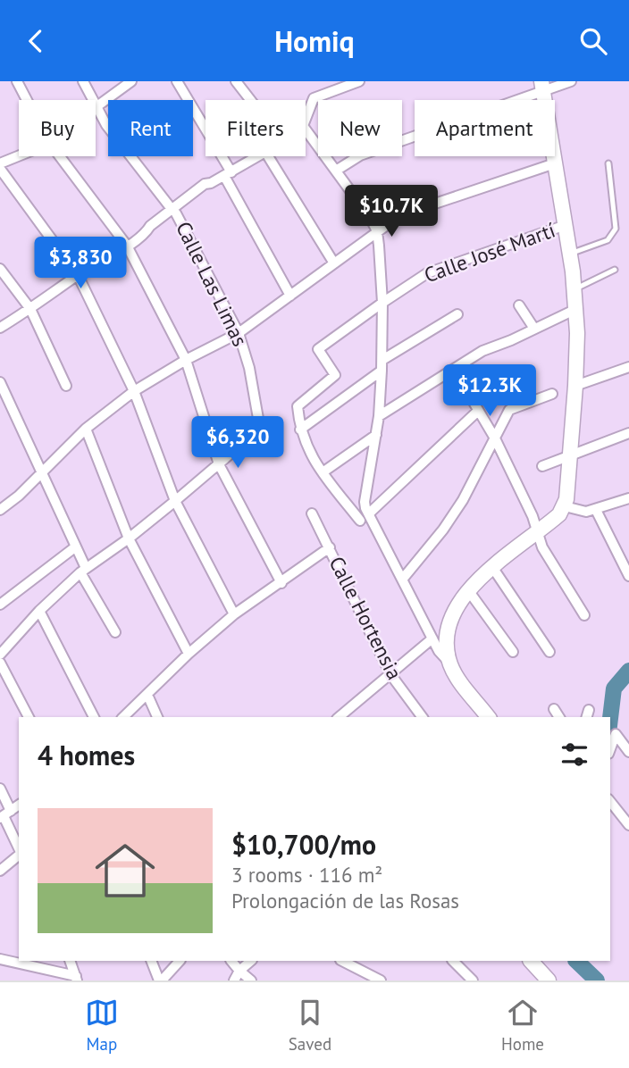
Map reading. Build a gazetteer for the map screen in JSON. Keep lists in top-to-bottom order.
{
  "streets": {
    "street": ["Calle José Martí", "Calle Las Limas", "Calle Hortensia"]
  },
  "page": {
    "header": "Homiq",
    "chip": [
      "Buy",
      "Rent",
      "Filters",
      "New",
      "Apartment"
    ],
    "price": [
      "$10.7K",
      "$3,830",
      "$12.3K",
      "$6,320"
    ],
    "heading": "4 homes",
    "list": [
      {
        "name": "$10,700/mo",
        "note": "3 rooms · 116 m² · Prolongación de las Rosas"
      }
    ],
    "tabs": ["Map", "Saved", "Home"]
  }
}
